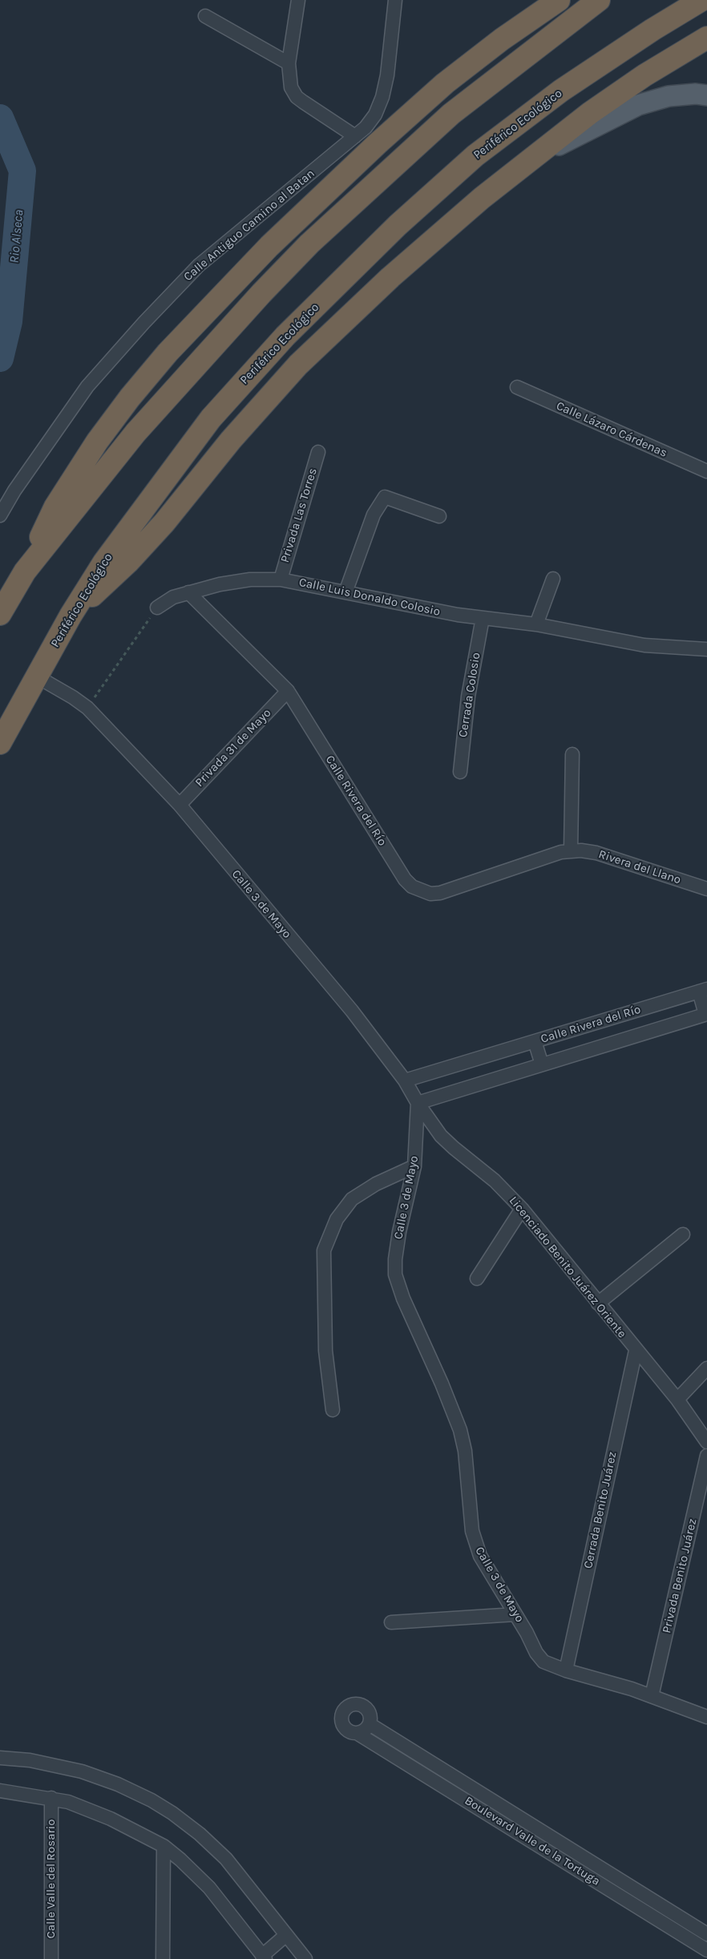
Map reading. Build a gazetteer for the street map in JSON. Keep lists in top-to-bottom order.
{
  "streets": {
    "highway": ["Periférico Ecológico"],
    "street": [
      "Calle Antiguo Camino al Batan",
      "Calle Lázaro Cárdenas",
      "Privada Las Torres",
      "Calle Luis Donaldo Colosio",
      "Cerrada Colosio",
      "Privada 31 de Mayo",
      "Calle Rivera del Río",
      "Rivera del Llano",
      "Calle 3 de Mayo",
      "Licenciado Benito Juárez Oriente",
      "Cerrada Benito Juárez",
      "Privada Benito Juárez",
      "Boulevard Valle de la Tortuga",
      "Calle Valle del Rosario"
    ]
  },
  "crossings": [
    ["Periférico Ecológico", "Calle 3 de Mayo"],
    ["Privada Las Torres", "Calle Luis Donaldo Colosio"],
    ["Calle Luis Donaldo Colosio", "Cerrada Colosio"],
    ["Calle Luis Donaldo Colosio", "Calle Rivera del Río"],
    ["Privada 31 de Mayo", "Calle Rivera del Río"],
    ["Privada 31 de Mayo", "Calle 3 de Mayo"],
    ["Calle Rivera del Río", "Rivera del Llano"],
    ["Calle Rivera del Río", "Calle 3 de Mayo"],
    ["Calle Rivera del Río", "Licenciado Benito Juárez Oriente"],
    ["Calle 3 de Mayo", "Licenciado Benito Juárez Oriente"],
    ["Calle 3 de Mayo", "Cerrada Benito Juárez"],
    ["Calle 3 de Mayo", "Privada Benito Juárez"],
    ["Licenciado Benito Juárez Oriente", "Cerrada Benito Juárez"]
  ],
  "water": ["Rio Alseca"]
}
